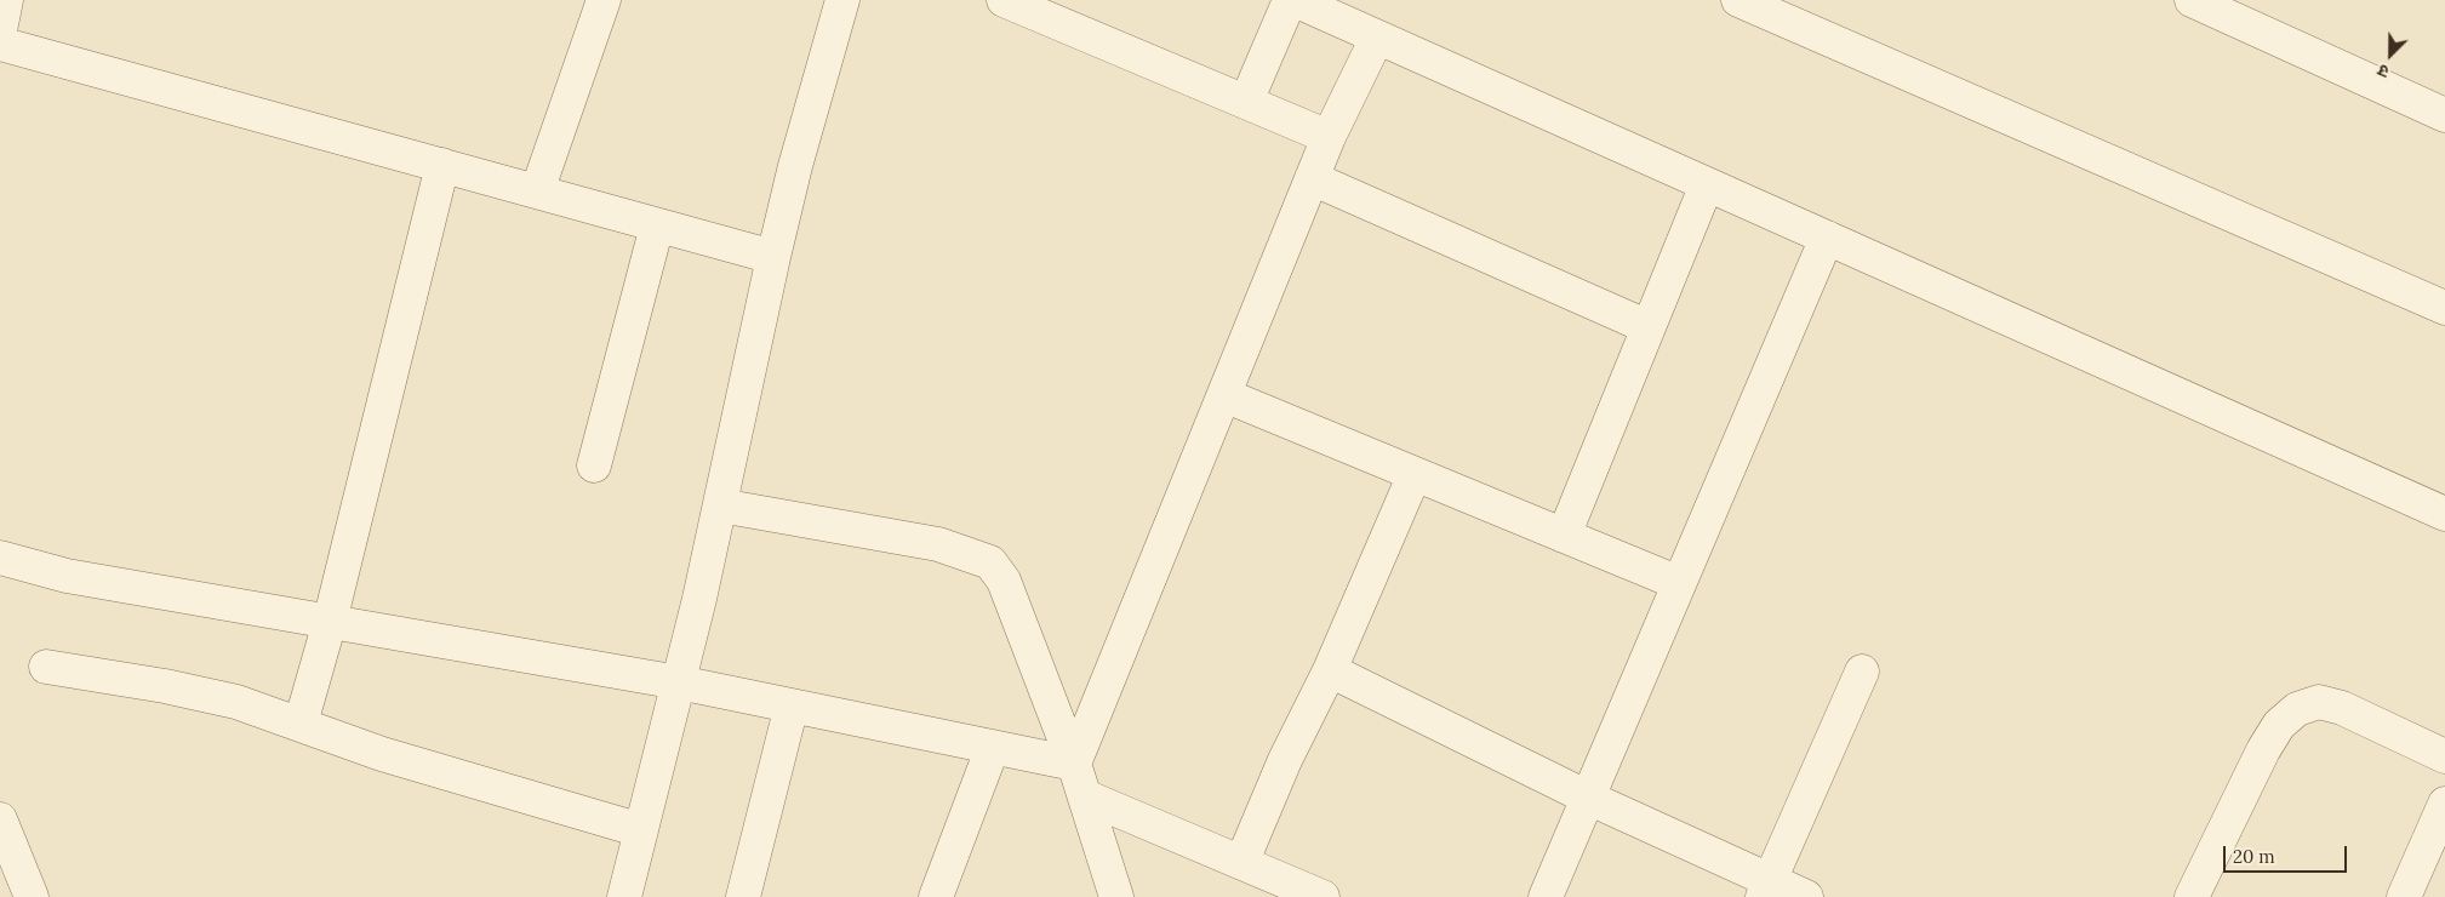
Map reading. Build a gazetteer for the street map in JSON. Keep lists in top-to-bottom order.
{
  "scale_bar": "20 m",
  "north": "bottom left"
}
